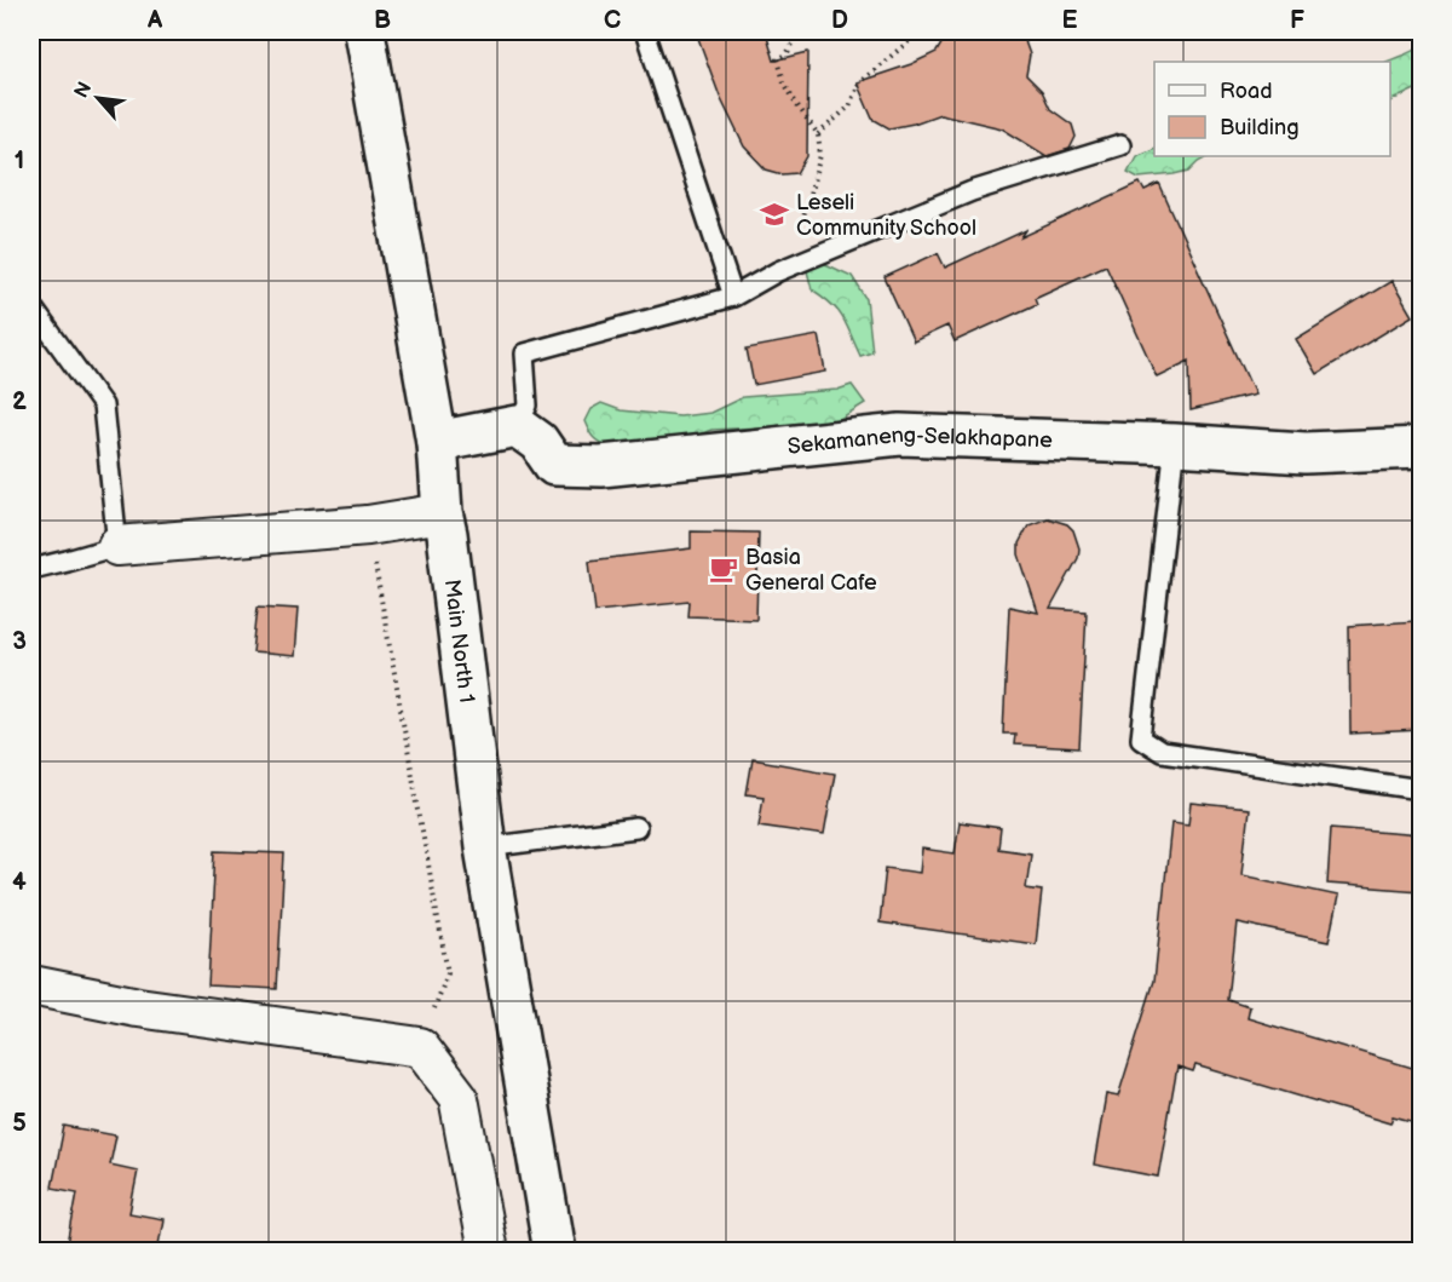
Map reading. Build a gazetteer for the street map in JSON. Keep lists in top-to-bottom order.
{
  "streets": {
    "main road": ["Sekamaneng-Selakhapane", "Main North 1"]
  },
  "places": {
    "school or university": ["Leseli Community School"],
    "cafe": ["Basia General Cafe"]
  },
  "legend": ["Road", "Building"],
  "north": "top left",
  "grid": {
    "columns": [
      "A",
      "B",
      "C",
      "D",
      "E",
      "F"
    ],
    "rows": [
      "1",
      "2",
      "3",
      "4",
      "5"
    ]
  }
}
